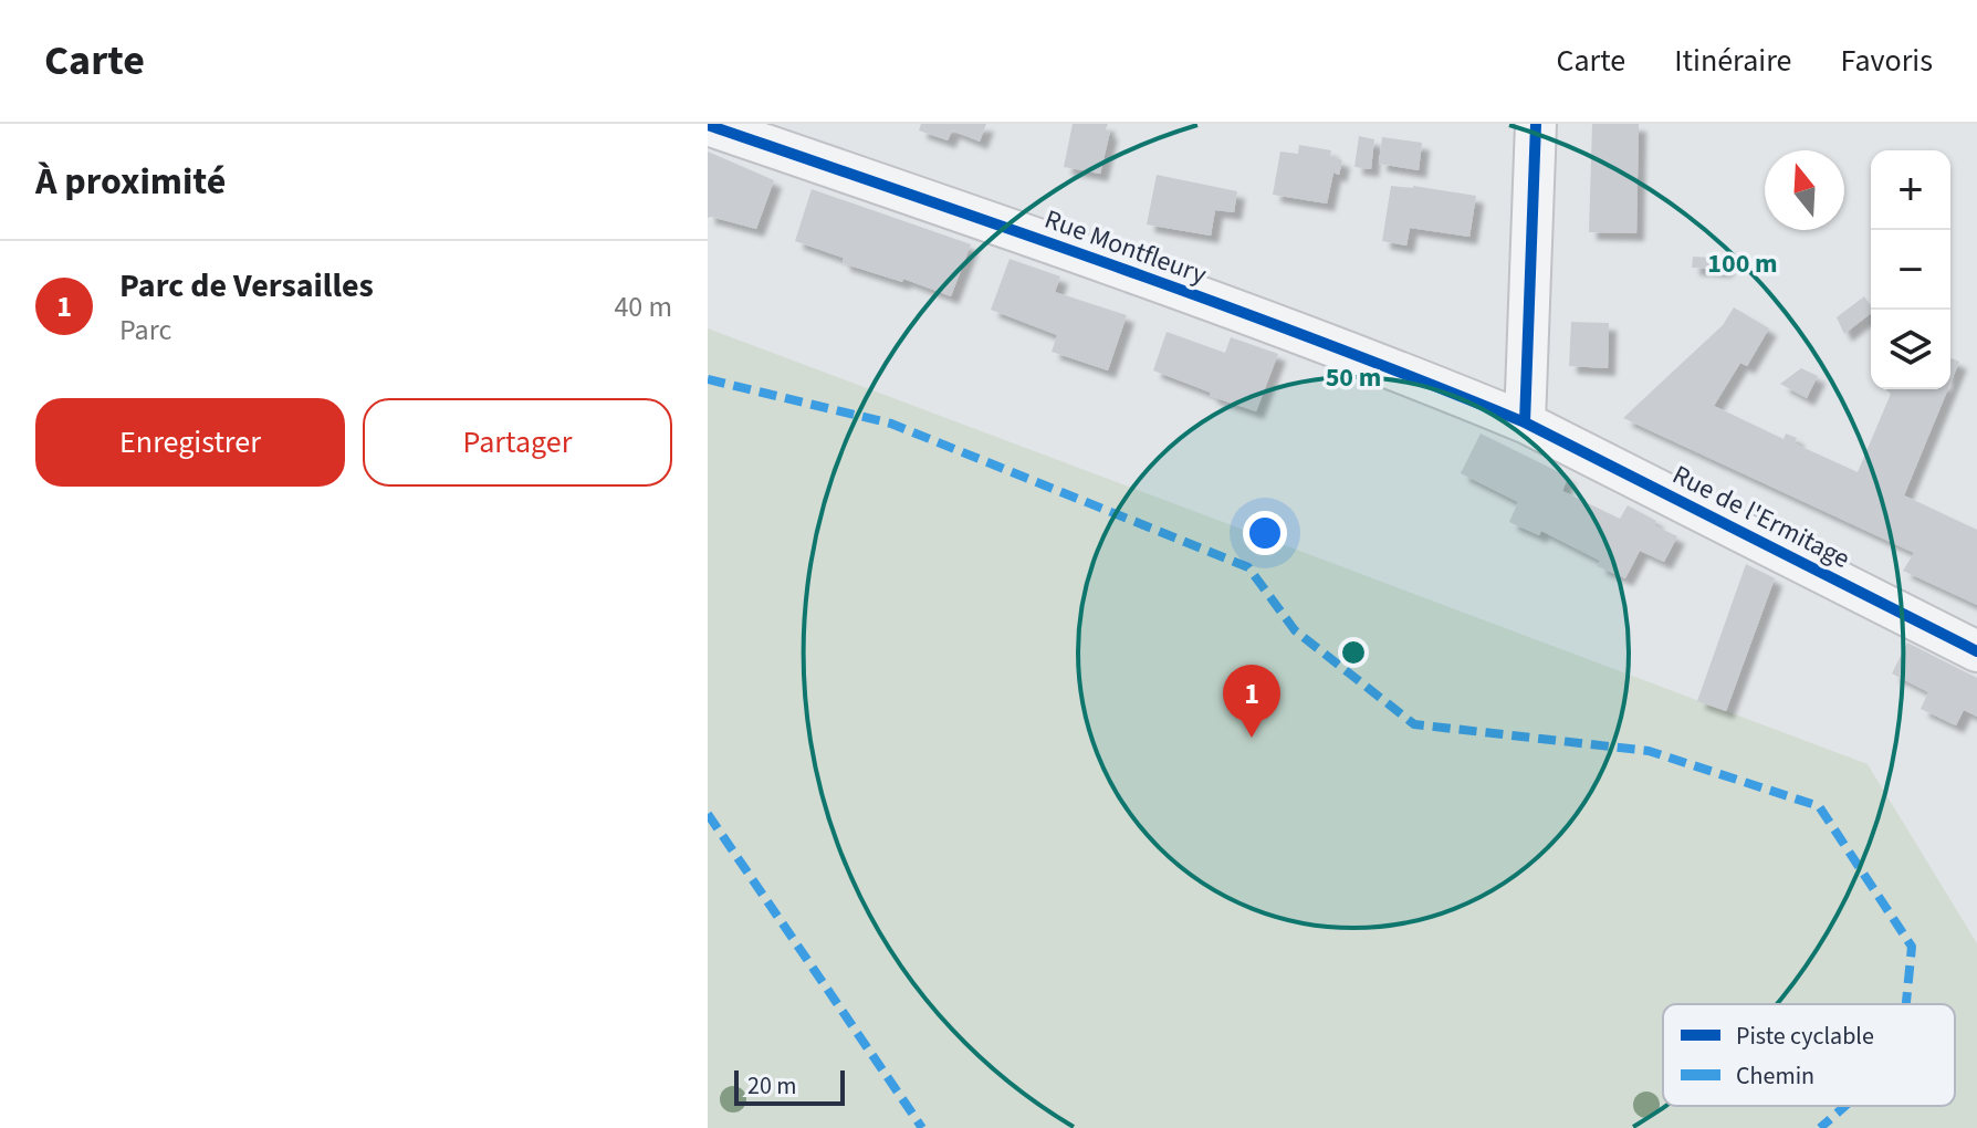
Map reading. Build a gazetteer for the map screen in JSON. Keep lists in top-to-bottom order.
{
  "streets": {
    "street": ["Rue Montfleury", "Rue de l'Ermitage"]
  },
  "crossings": [
    ["Rue Montfleury", "Rue de l'Ermitage"]
  ],
  "legend": ["Piste cyclable", "Chemin"],
  "scale_bar": "20 m",
  "north": "top",
  "page": {
    "header": "Carte",
    "nav": ["Carte", "Itinéraire", "Favoris"],
    "heading": "À proximité",
    "map_buttons": ["+", "−"],
    "list": [
      {
        "mark": "1",
        "name": "Parc de Versailles",
        "note": "Parc",
        "value": "40 m"
      }
    ],
    "buttons": ["Enregistrer", "Partager"],
    "pins": "1",
    "scale": "20 m"
  },
  "rings": ["100 m", "50 m"]
}
